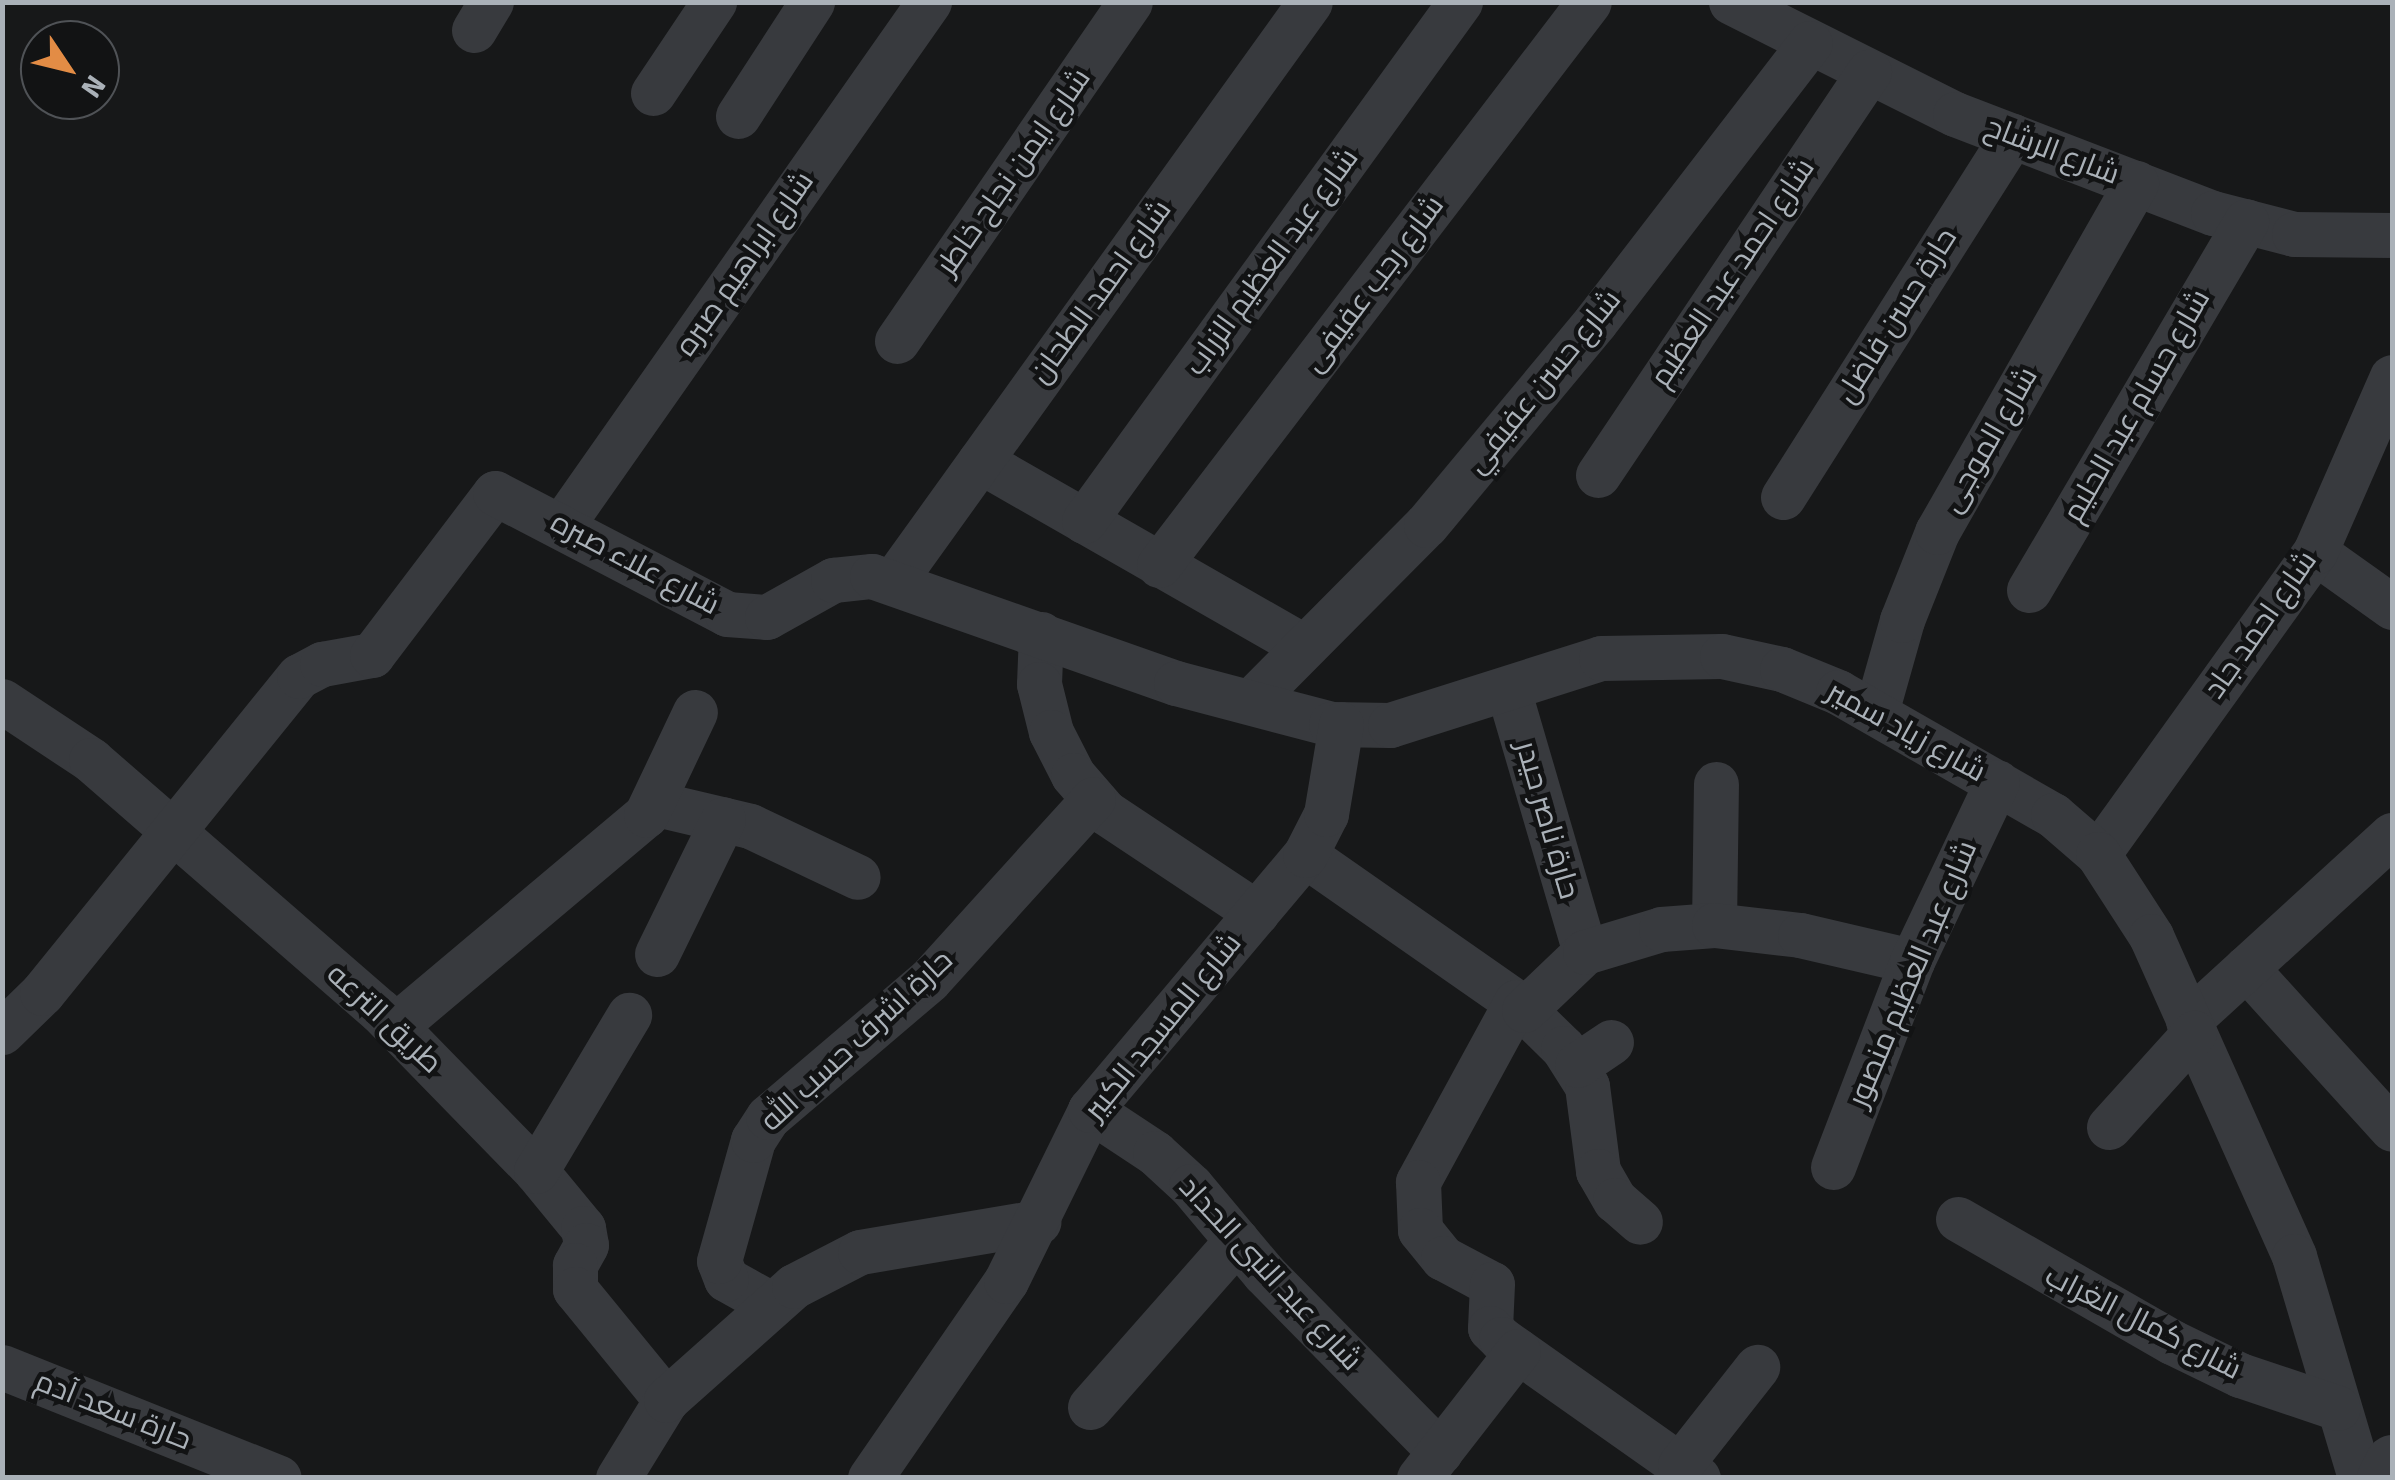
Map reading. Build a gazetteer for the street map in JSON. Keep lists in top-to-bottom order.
{
  "streets": {
    "street": [
      "شارع الرشاح",
      "شارع ايمن نجاح خاطر",
      "شارع عبد العظيم الزراب",
      "شارع ابراهيم صبره",
      "شارع احمد عبد العظيم",
      "شارع رجب عفيفى",
      "شارع احمد الطحان",
      "حارة حسن فاضل",
      "شارع حسن عفيفي",
      "شارع حسام عبد الحليم",
      "شارع الموجى",
      "شارع علاء صبره",
      "شارع احمد جاد",
      "شارع زياد سمير",
      "حارة ناصر حيدر",
      "شارع عبد العظيم منصور",
      "طريق الترعه",
      "شارع المسجد الكبير",
      "حارة اشرف حسب الله",
      "شارع عبد النبى الحداد",
      "شارع كمال الغراب",
      "حارة سعد آدم"
    ]
  },
  "crossings": [
    ["شارع الرشاح", "شارع احمد عبد العظيم"],
    ["شارع الرشاح", "حارة حسن فاضل"],
    ["شارع الرشاح", "شارع حسن عفيفي"],
    ["شارع الرشاح", "شارع حسام عبد الحليم"],
    ["شارع الرشاح", "شارع الموجى"],
    ["شارع ابراهيم صبره", "شارع علاء صبره"],
    ["شارع احمد الطحان", "شارع علاء صبره"],
    ["شارع حسن عفيفي", "شارع زياد سمير"],
    ["شارع الموجى", "شارع زياد سمير"],
    ["شارع علاء صبره", "شارع زياد سمير"],
    ["شارع علاء صبره", "طريق الترعه"],
    ["شارع احمد جاد", "شارع زياد سمير"],
    ["شارع زياد سمير", "حارة ناصر حيدر"],
    ["شارع زياد سمير", "شارع عبد العظيم منصور"],
    ["شارع زياد سمير", "شارع المسجد الكبير"],
    ["شارع زياد سمير", "شارع كمال الغراب"],
    ["شارع المسجد الكبير", "شارع عبد النبى الحداد"]
  ],
  "north": "bottom right"
}
